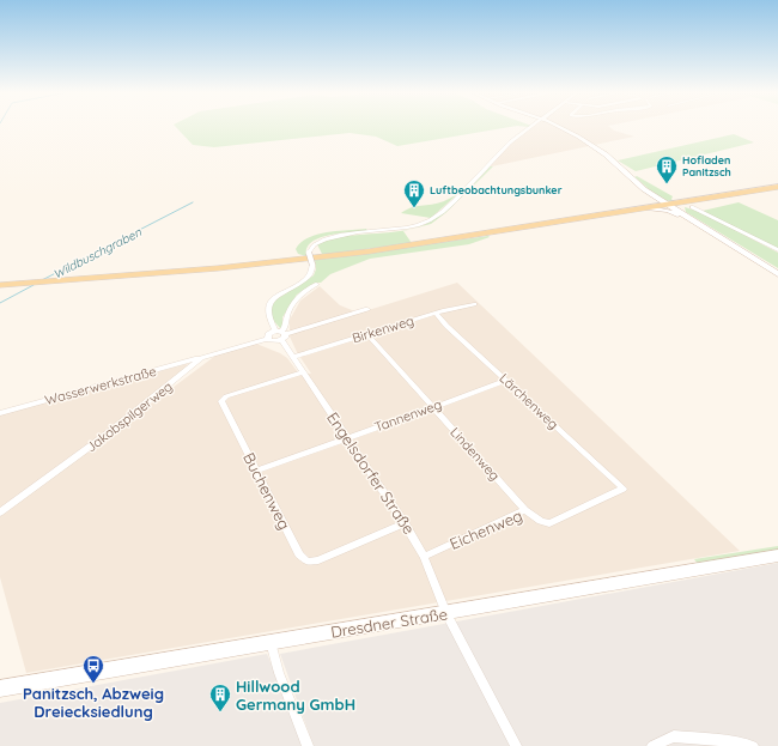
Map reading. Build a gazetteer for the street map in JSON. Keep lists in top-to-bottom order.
{
  "streets": {
    "street": [
      "Birkenweg",
      "Wasserwerkstraße",
      "Lärchenweg",
      "Tannenweg",
      "Jakobspilgerweg",
      "Lindenweg",
      "Engelsdorfer Straße",
      "Buchenweg",
      "Eichenweg",
      "Dresdner Straße"
    ]
  },
  "crossings": [
    ["Birkenweg", "Lärchenweg"],
    ["Birkenweg", "Lindenweg"],
    ["Birkenweg", "Engelsdorfer Straße"],
    ["Wasserwerkstraße", "Jakobspilgerweg"],
    ["Lärchenweg", "Tannenweg"],
    ["Lärchenweg", "Eichenweg"],
    ["Tannenweg", "Lindenweg"],
    ["Tannenweg", "Engelsdorfer Straße"],
    ["Tannenweg", "Buchenweg"],
    ["Lindenweg", "Eichenweg"],
    ["Engelsdorfer Straße", "Buchenweg"],
    ["Engelsdorfer Straße", "Eichenweg"],
    ["Engelsdorfer Straße", "Dresdner Straße"]
  ],
  "water": ["Wildbuschgraben"],
  "places": {
    "building": ["Hofladen Panitzsch", "Luftbeobachtungsbunker", "Hillwood Germany GmbH"],
    "bus stop": ["Panitzsch, Abzweig Dreiecksiedlung"]
  }
}
